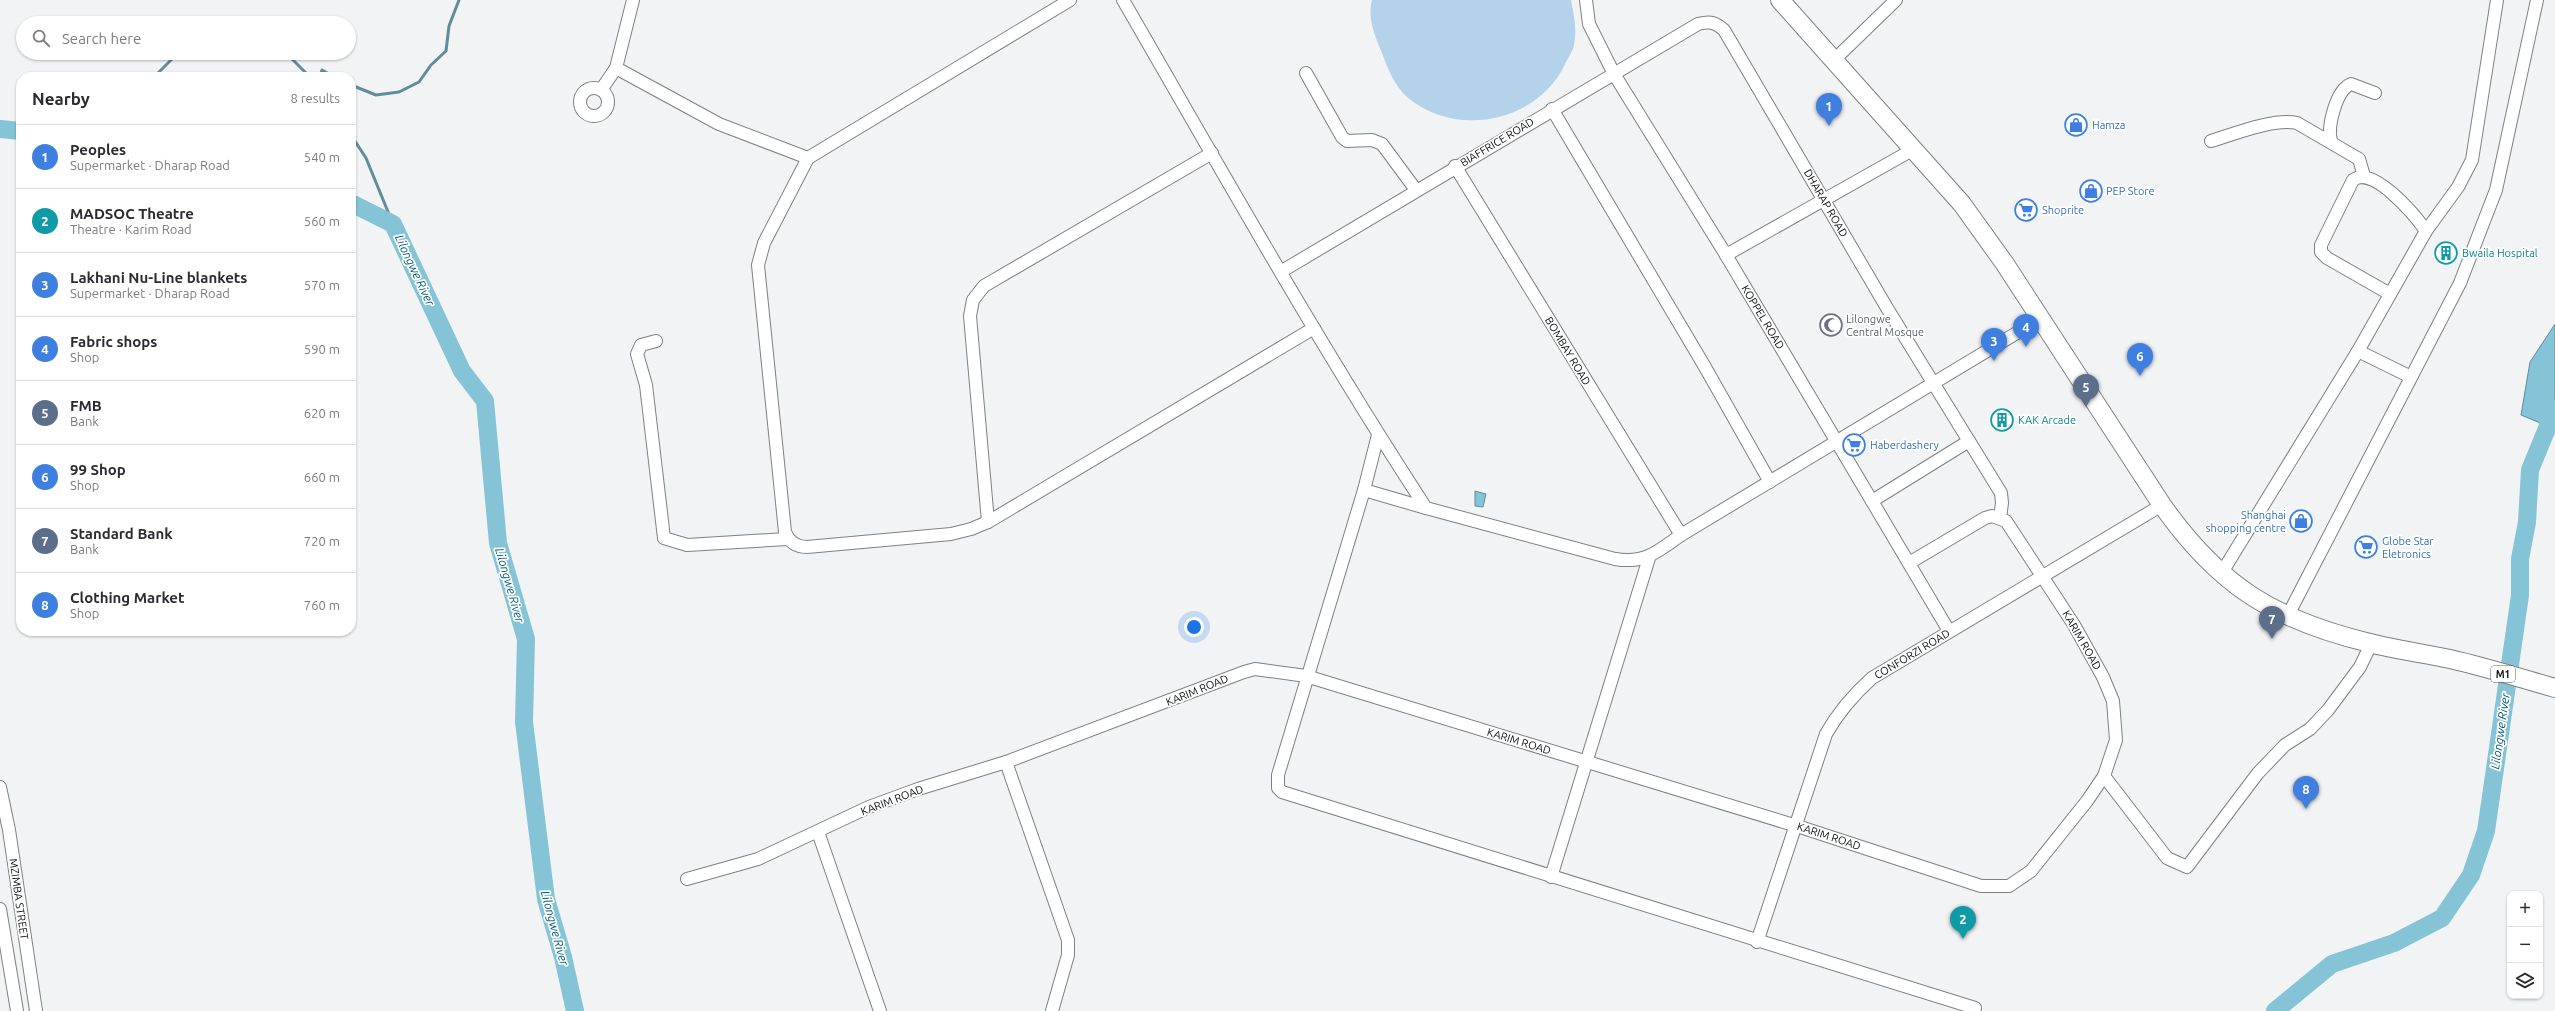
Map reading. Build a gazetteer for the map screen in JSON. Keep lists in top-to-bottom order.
{
  "streets": {
    "highway": ["M1"],
    "street": [
      "BIAFFRICE ROAD",
      "DHARAP ROAD",
      "KOPPEL ROAD",
      "BOMBAY ROAD",
      "KARIM ROAD",
      "CONFORZI ROAD",
      "MZIMBA STREET"
    ]
  },
  "crossings": [
    ["BIAFFRICE ROAD", "DHARAP ROAD"],
    ["BIAFFRICE ROAD", "KOPPEL ROAD"],
    ["BIAFFRICE ROAD", "BOMBAY ROAD"],
    ["DHARAP ROAD", "KARIM ROAD"],
    ["KOPPEL ROAD", "CONFORZI ROAD"],
    ["KARIM ROAD", "CONFORZI ROAD"],
    ["CONFORZI ROAD", "M1"]
  ],
  "water": ["Lilongwe River"],
  "places": {
    "shop": ["Hamza", "PEP Store", "Shanghai shopping centre"],
    "supermarket": ["Shoprite", "Haberdashery", "Globe Star Eletronics"],
    "building": ["Bwaila Hospital", "KAK Arcade"],
    "mosque": ["Lilongwe Central Mosque"]
  },
  "page": {
    "search": "Search here",
    "heading": ["Nearby", "8 results"],
    "pins": [
      "1",
      "4",
      "3",
      "6",
      "5",
      "7",
      "8",
      "2"
    ],
    "list": [
      {
        "mark": "1",
        "name": "Peoples",
        "note": "Supermarket · Dharap Road",
        "value": "540 m"
      },
      {
        "mark": "2",
        "name": "MADSOC Theatre",
        "note": "Theatre · Karim Road",
        "value": "560 m"
      },
      {
        "mark": "3",
        "name": "Lakhani Nu-Line blankets",
        "note": "Supermarket · Dharap Road",
        "value": "570 m"
      },
      {
        "mark": "4",
        "name": "Fabric shops",
        "note": "Shop",
        "value": "590 m"
      },
      {
        "mark": "5",
        "name": "FMB",
        "note": "Bank",
        "value": "620 m"
      },
      {
        "mark": "6",
        "name": "99 Shop",
        "note": "Shop",
        "value": "660 m"
      },
      {
        "mark": "7",
        "name": "Standard Bank",
        "note": "Bank",
        "value": "720 m"
      },
      {
        "mark": "8",
        "name": "Clothing Market",
        "note": "Shop",
        "value": "760 m"
      }
    ],
    "map_buttons": ["+", "−"]
  }
}
